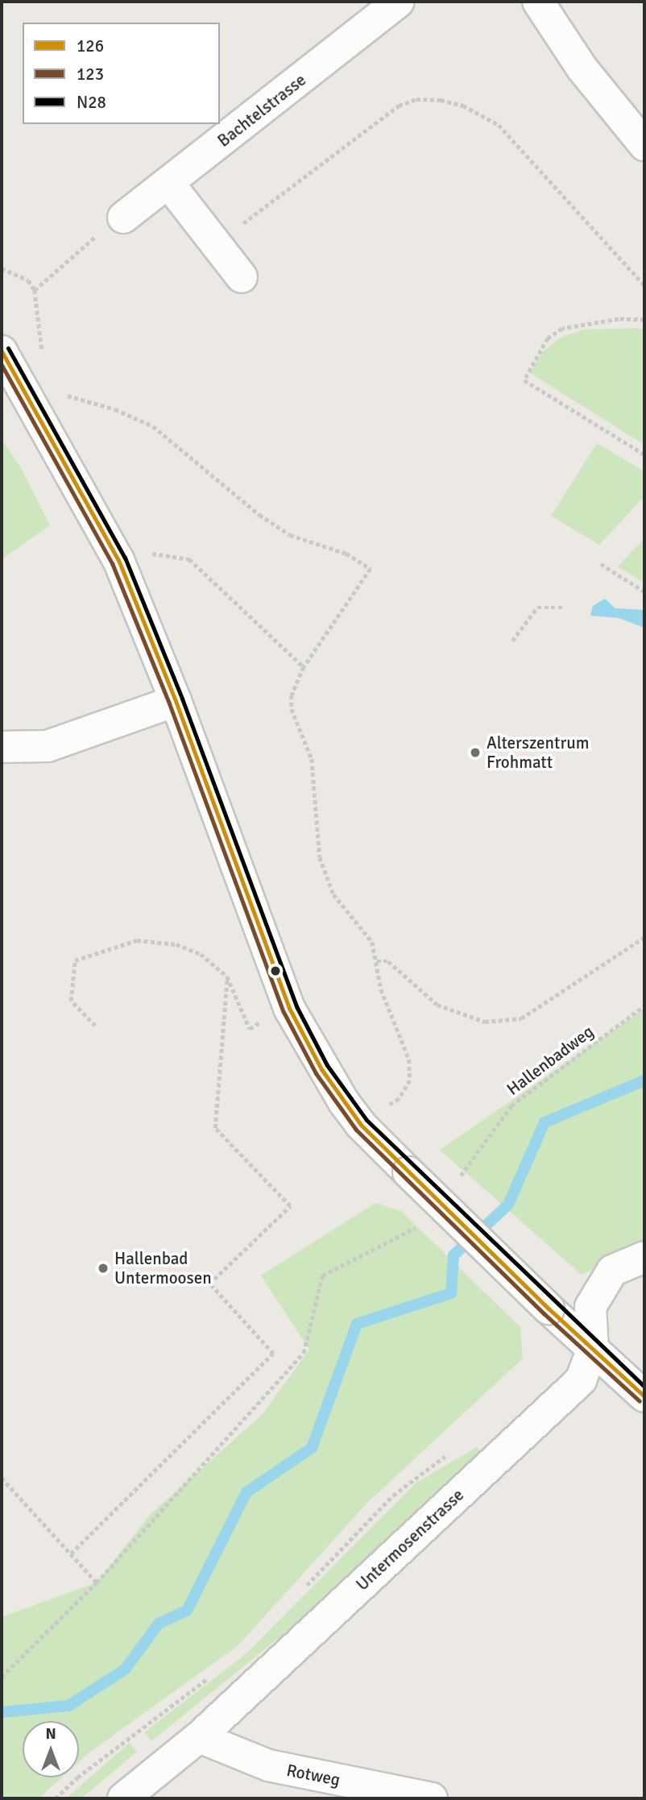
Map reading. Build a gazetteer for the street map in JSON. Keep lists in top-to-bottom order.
{
  "streets": {
    "street": ["Bachtelstrasse", "Untermosenstrasse", "Rotweg"],
    "path": ["Hallenbadweg"]
  },
  "crossings": [
    ["Untermosenstrasse", "Rotweg"]
  ],
  "places": ["Alterszentrum Frohmatt", "Hallenbad Untermoosen"],
  "lines": ["transit line N28", "transit line 126", "transit line 123"],
  "legend": ["126", "123", "N28"],
  "north": "top"
}
